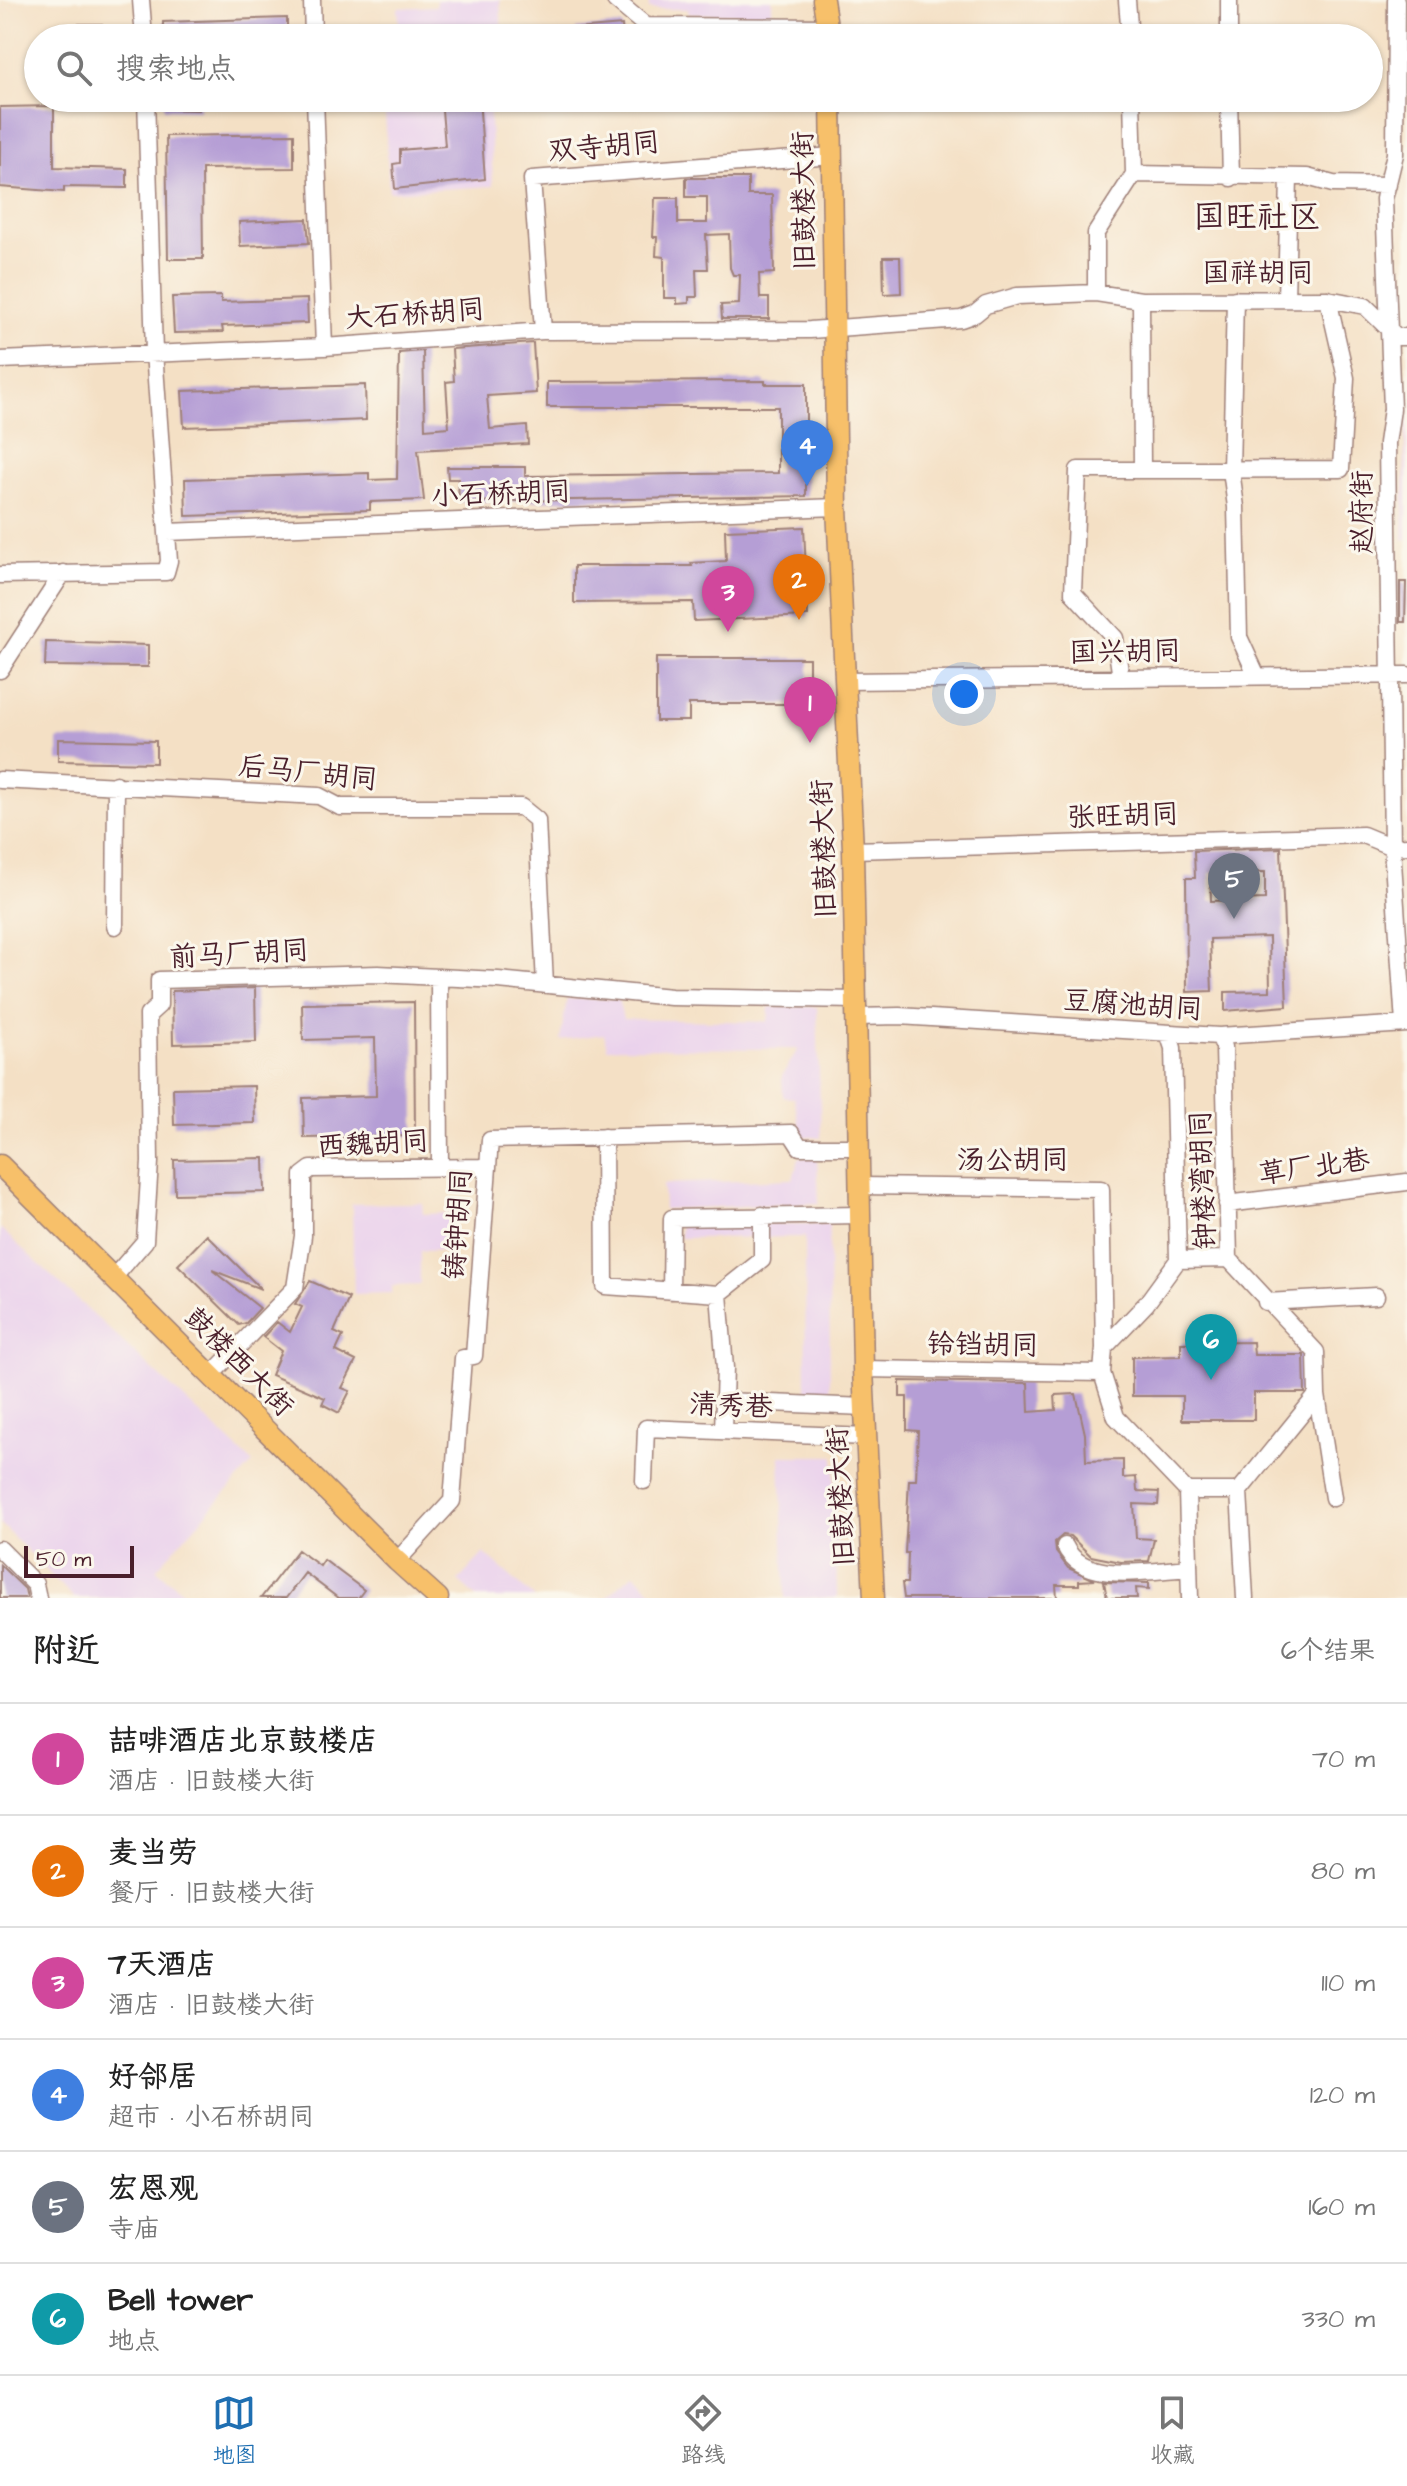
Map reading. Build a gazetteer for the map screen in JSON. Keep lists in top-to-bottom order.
{
  "streets": {
    "main road": ["旧鼓楼大街", "鼓楼西大街"],
    "street": [
      "双寺胡同",
      "国祥胡同",
      "大石桥胡同",
      "小石桥胡同",
      "赵府街",
      "国兴胡同",
      "后马厂胡同",
      "张旺胡同",
      "前马厂胡同",
      "豆腐池胡同",
      "西魏胡同",
      "汤公胡同",
      "草厂北巷",
      "钟楼湾胡同",
      "铸钟胡同",
      "铃铛胡同",
      "清秀巷"
    ]
  },
  "crossings": [
    ["双寺胡同", "旧鼓楼大街"],
    ["双寺胡同", "大石桥胡同"],
    ["旧鼓楼大街", "国祥胡同"],
    ["旧鼓楼大街", "大石桥胡同"],
    ["旧鼓楼大街", "小石桥胡同"],
    ["旧鼓楼大街", "国兴胡同"],
    ["旧鼓楼大街", "张旺胡同"],
    ["旧鼓楼大街", "前马厂胡同"],
    ["旧鼓楼大街", "豆腐池胡同"],
    ["旧鼓楼大街", "汤公胡同"],
    ["旧鼓楼大街", "铸钟胡同"],
    ["旧鼓楼大街", "铃铛胡同"],
    ["旧鼓楼大街", "清秀巷"],
    ["国祥胡同", "大石桥胡同"],
    ["国祥胡同", "赵府街"],
    ["赵府街", "国兴胡同"],
    ["赵府街", "张旺胡同"],
    ["赵府街", "豆腐池胡同"],
    ["后马厂胡同", "前马厂胡同"],
    ["前马厂胡同", "豆腐池胡同"],
    ["前马厂胡同", "鼓楼西大街"],
    ["豆腐池胡同", "钟楼湾胡同"],
    ["西魏胡同", "铸钟胡同"],
    ["西魏胡同", "鼓楼西大街"],
    ["汤公胡同", "钟楼湾胡同"],
    ["汤公胡同", "铃铛胡同"],
    ["草厂北巷", "钟楼湾胡同"],
    ["钟楼湾胡同", "铃铛胡同"],
    ["铸钟胡同", "鼓楼西大街"]
  ],
  "districts": ["国旺社区"],
  "scale_bar": "50 m",
  "page": {
    "search": "搜索地点",
    "pins": [
      "4",
      "2",
      "3",
      "1",
      "5",
      "6"
    ],
    "scale": "50 m",
    "heading": ["附近", "6个结果"],
    "list": [
      {
        "mark": "1",
        "name": "喆啡酒店北京鼓楼店",
        "note": "酒店 · 旧鼓楼大街",
        "value": "70 m"
      },
      {
        "mark": "2",
        "name": "麦当劳",
        "note": "餐厅 · 旧鼓楼大街",
        "value": "80 m"
      },
      {
        "mark": "3",
        "name": "7天酒店",
        "note": "酒店 · 旧鼓楼大街",
        "value": "110 m"
      },
      {
        "mark": "4",
        "name": "好邻居",
        "note": "超市 · 小石桥胡同",
        "value": "120 m"
      },
      {
        "mark": "5",
        "name": "宏恩观",
        "note": "寺庙",
        "value": "160 m"
      },
      {
        "mark": "6",
        "name": "Bell tower",
        "note": "地点",
        "value": "330 m"
      }
    ],
    "nav": ["地图", "路线", "收藏"]
  }
}
